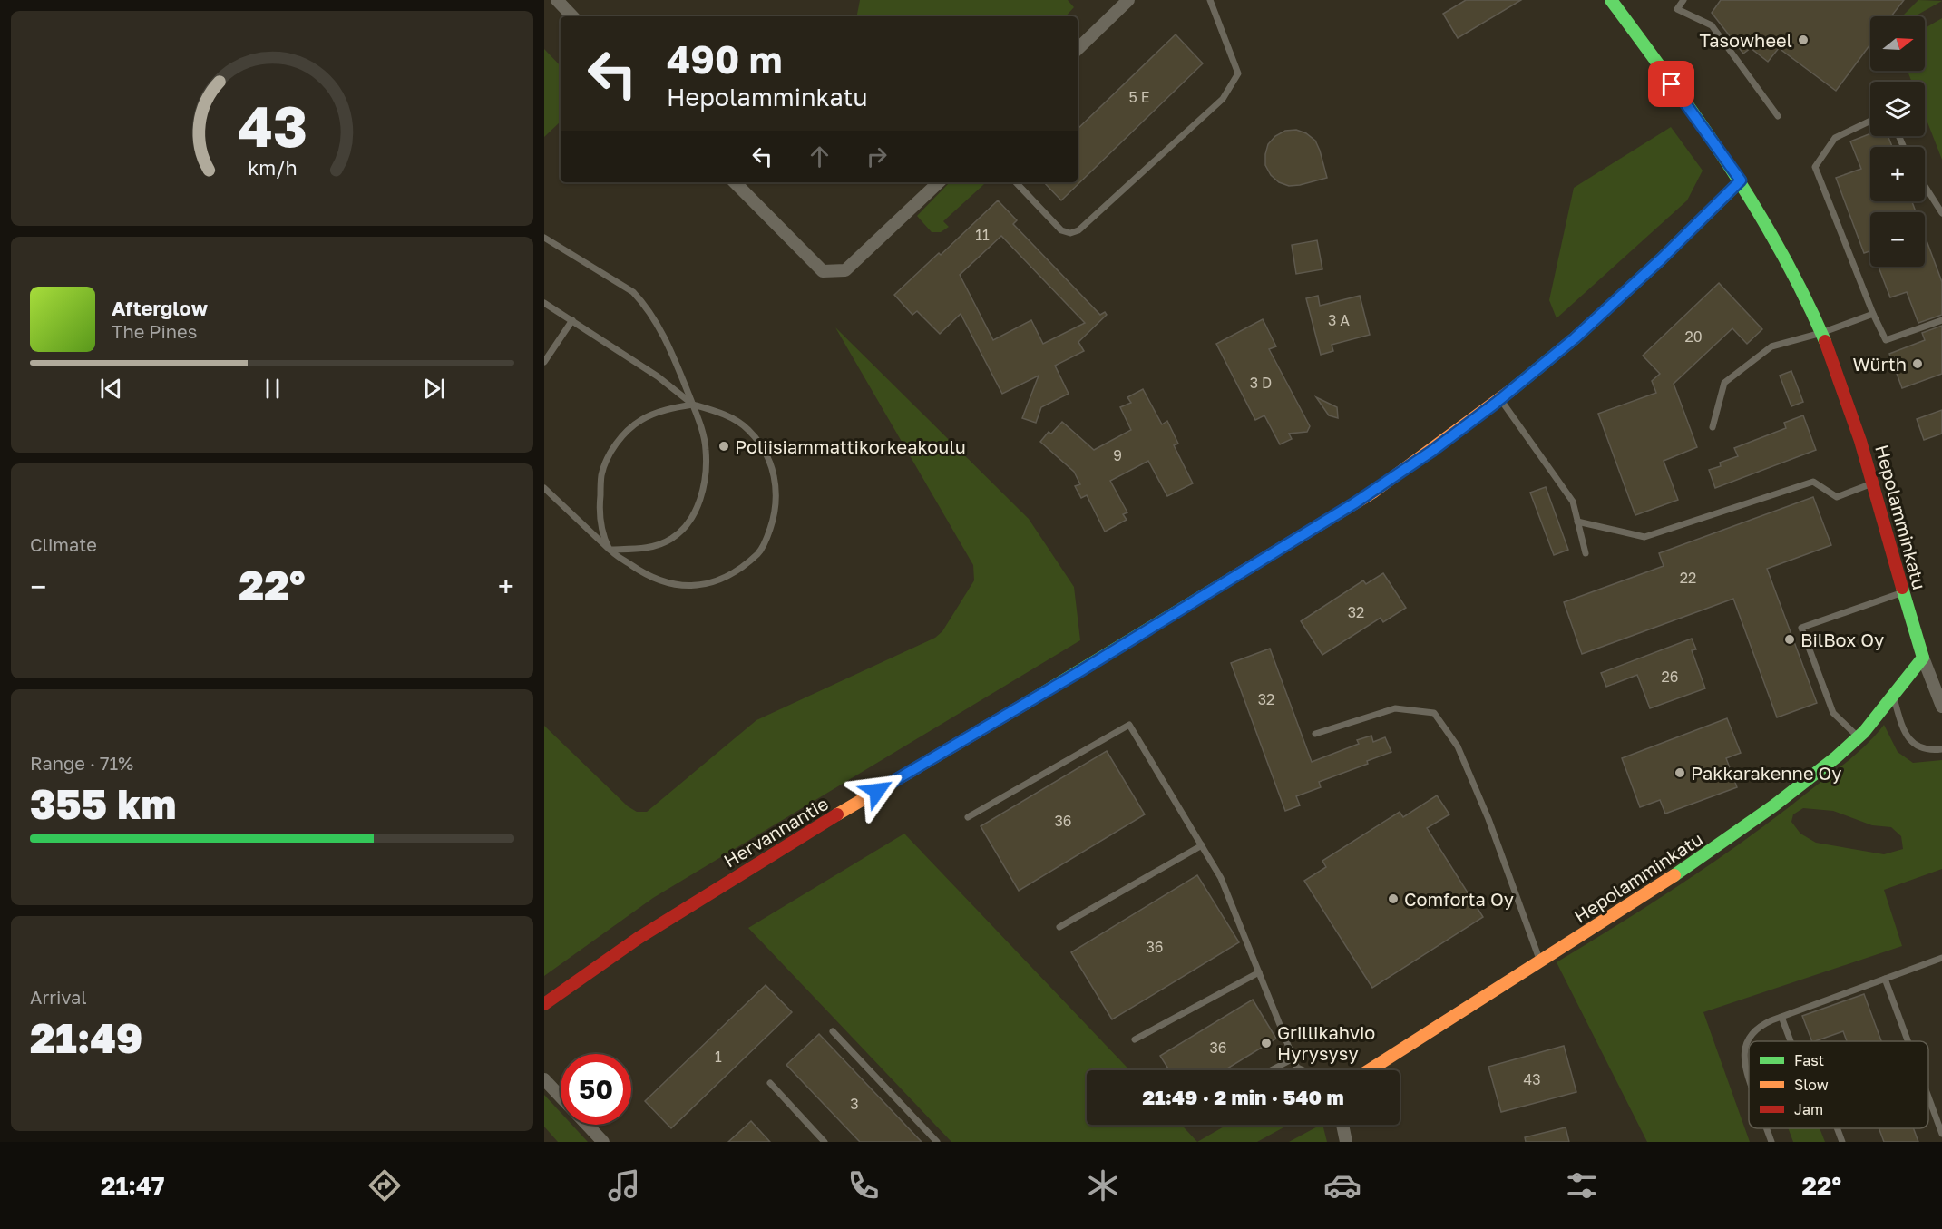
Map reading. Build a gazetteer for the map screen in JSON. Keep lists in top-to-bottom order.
{
  "streets": {
    "main road": ["Hepolamminkatu", "Hervannantie"]
  },
  "crossings": [
    ["Hepolamminkatu", "Hervannantie"]
  ],
  "places": [
    "Tasowheel",
    "Würth",
    "Poliisiammattikorkeakoulu",
    "BilBox Oy",
    "Pakkarakenne Oy",
    "Comforta Oy",
    "Grillikahvio Hyrysysy"
  ],
  "house_numbers": [
    "5 E",
    "11",
    "3 A",
    "20",
    "3 D",
    "9",
    "22",
    "32",
    "26",
    "32",
    "36",
    "36",
    "36",
    "1",
    "43",
    "3"
  ],
  "legend": ["Fast", "Slow", "Jam"],
  "north": "right",
  "page": {
    "map_buttons": ["+", "−"],
    "turn": ["490 m", "Hepolamminkatu"],
    "song": ["Afterglow", "The Pines"],
    "tile": [
      "Climate",
      ["Range · 71%", "355 km"],
      ["Arrival", "21:49"]
    ],
    "heat": ["−", "22°", "+"],
    "limit": "50",
    "trip": "21:49 · 2 min · 540 m",
    "tabs": ["21:47", "22°"],
    "gauge": ["43", "km/h"]
  }
}
